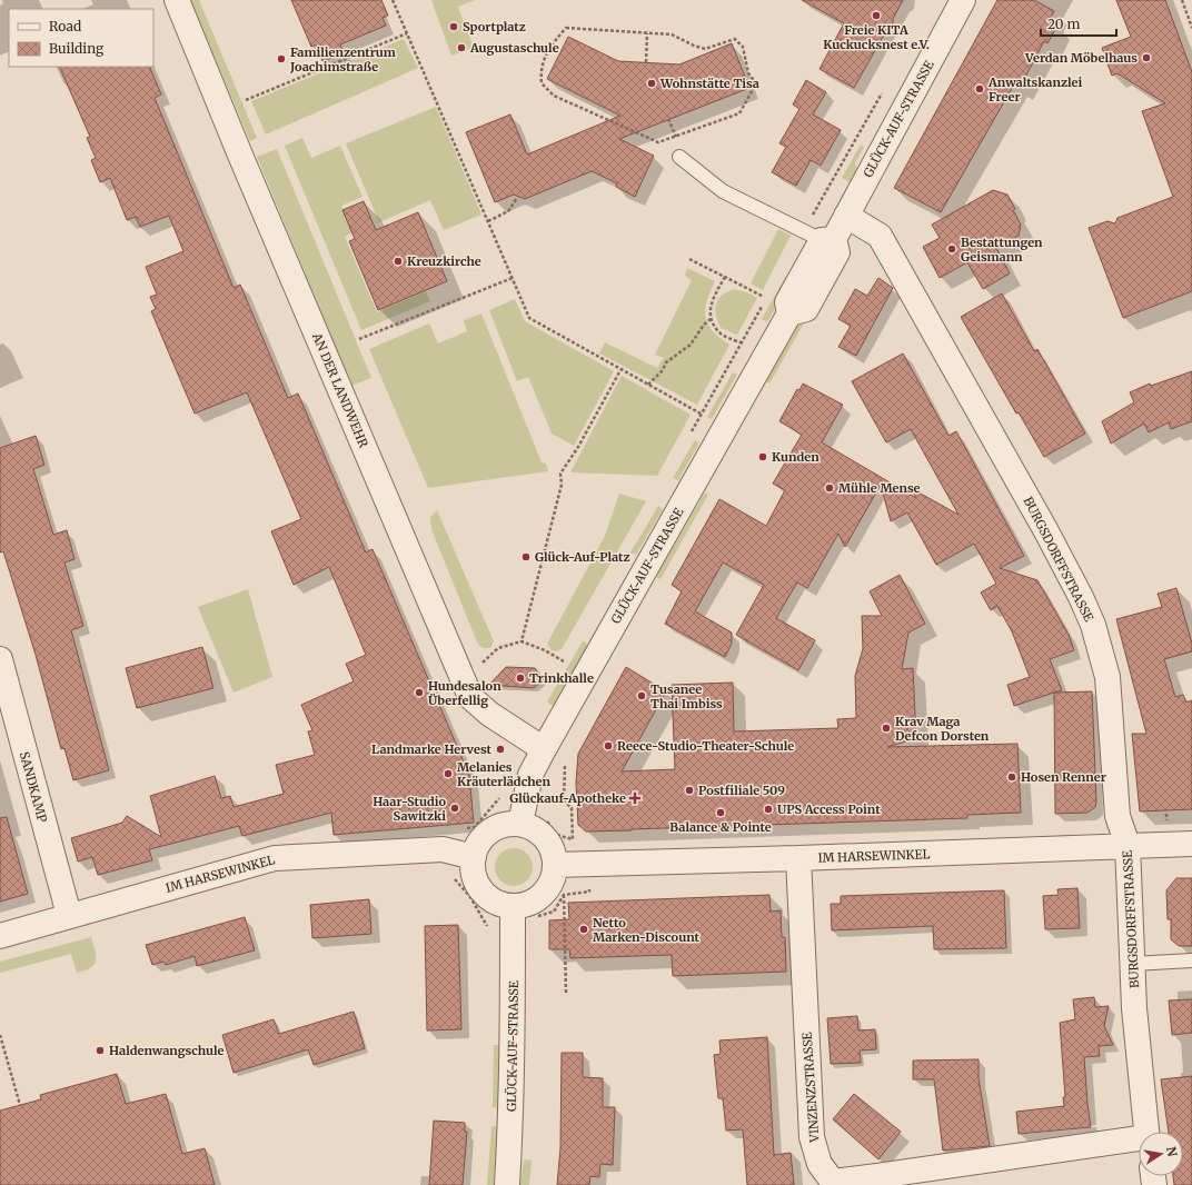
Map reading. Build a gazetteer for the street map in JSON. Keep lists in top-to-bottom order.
{
  "streets": {
    "street": [
      "GLÜCK-AUF-STRASSE",
      "AN DER LANDWEHR",
      "BURGSDORFFSTRASSE",
      "SANDKAMP",
      "IM HARSEWINKEL",
      "VINZENZSTRASSE"
    ]
  },
  "crossings": [
    ["GLÜCK-AUF-STRASSE", "AN DER LANDWEHR"],
    ["GLÜCK-AUF-STRASSE", "BURGSDORFFSTRASSE"],
    ["GLÜCK-AUF-STRASSE", "IM HARSEWINKEL"],
    ["BURGSDORFFSTRASSE", "IM HARSEWINKEL"],
    ["SANDKAMP", "IM HARSEWINKEL"],
    ["IM HARSEWINKEL", "VINZENZSTRASSE"]
  ],
  "places": {
    "other": [
      "Freie KITA Kuckucksnest e.V.",
      "Sportplatz",
      "Augustaschule",
      "Verdan Möbelhaus",
      "Familienzentrum Joachimstraße",
      "Wohnstätte Tisa",
      "Anwaltskanzlei Freer",
      "Bestattungen Geismann",
      "Kreuzkirche",
      "Kunden",
      "Mühle Mense",
      "Glück-Auf-Platz",
      "Trinkhalle",
      "Hundesalon Überfellig",
      "Tusanee Thai Imbiss",
      "Krav Maga Defcon Dorsten",
      "Reece-Studio-Theater-Schule",
      "Landmarke Hervest",
      "Melanies Kräuterlädchen",
      "Hosen Renner",
      "Postfiliale 509",
      "Haar-Studio Sawitzki",
      "UPS Access Point",
      "Balance & Pointe",
      "Netto Marken-Discount",
      "Haldenwangschule"
    ],
    "health": ["Glückauf-Apotheke"]
  },
  "legend": ["Road", "Building"],
  "scale_bar": "20 m",
  "north": "right"
}
